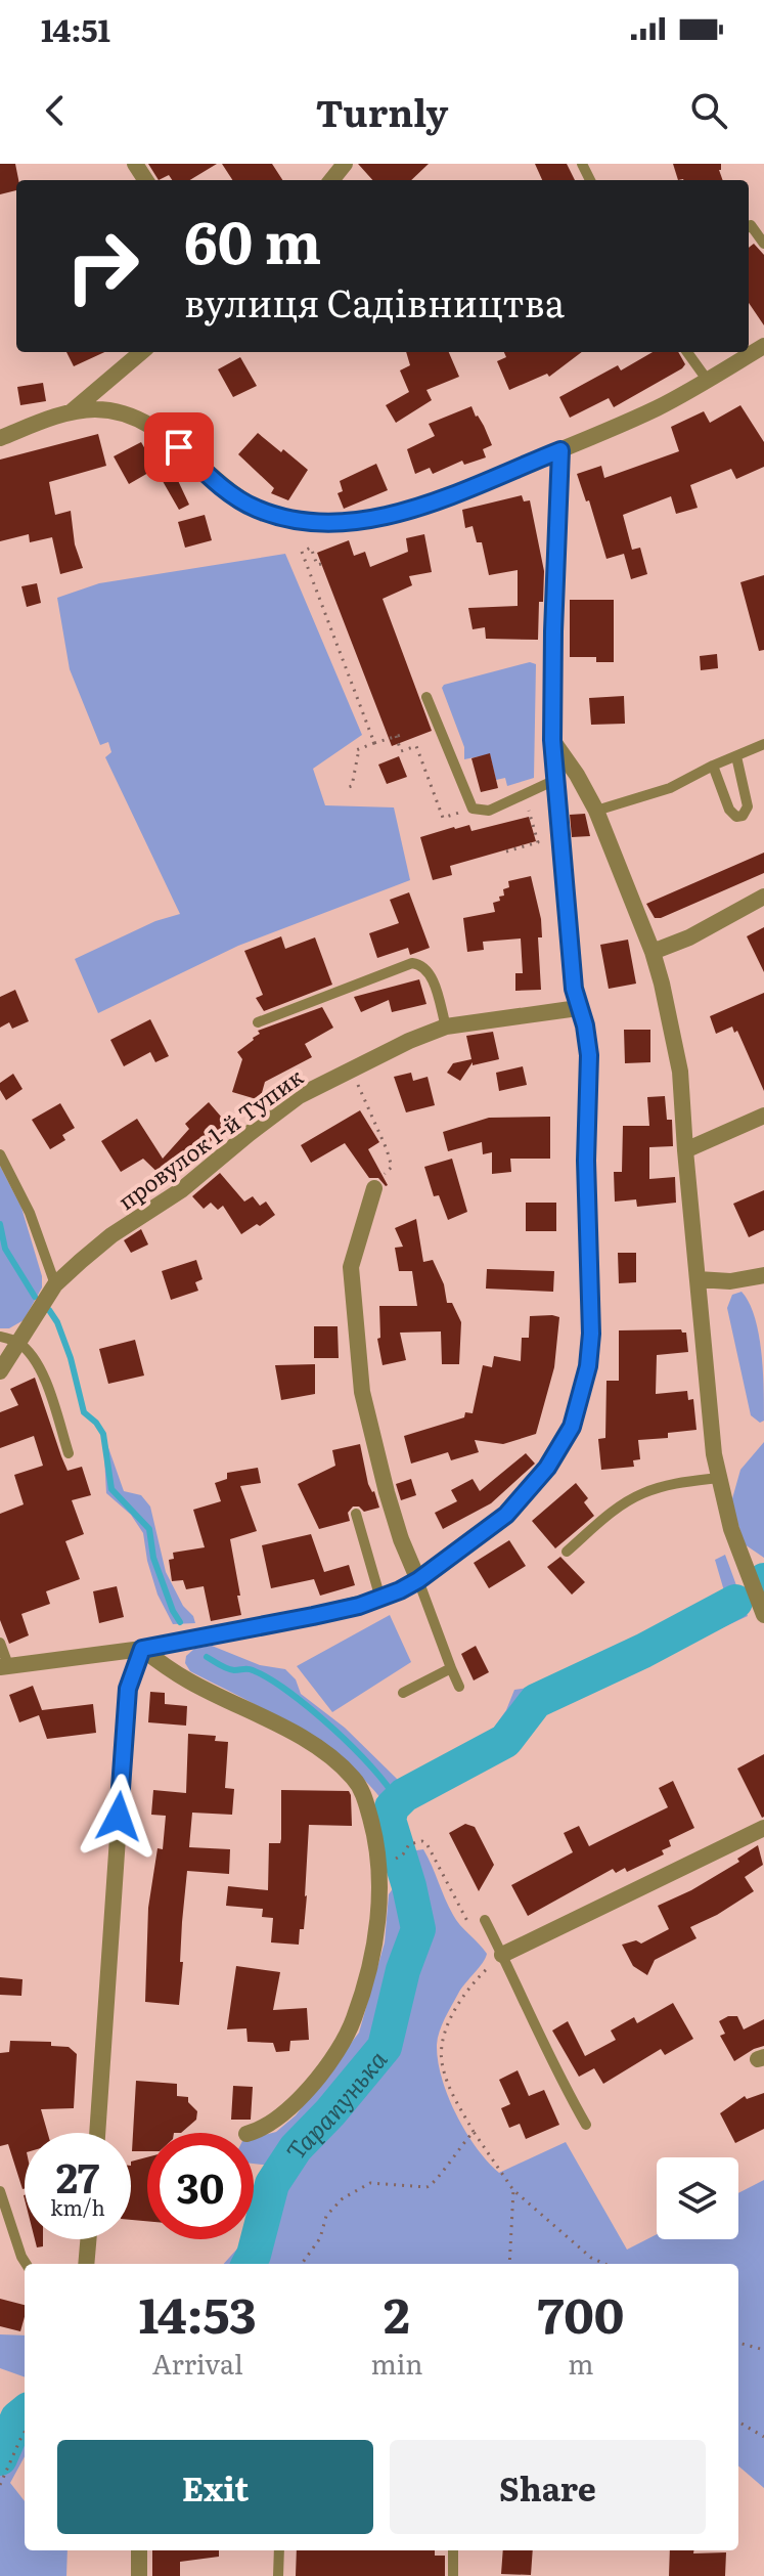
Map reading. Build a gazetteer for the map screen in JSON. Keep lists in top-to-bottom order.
{
  "streets": {
    "street": ["провулок 1-й Тупик"]
  },
  "water": ["Тарапунька"],
  "page": {
    "status": "14:51",
    "header": "Turnly",
    "turn": ["60 m", "вулиця Садівництва"],
    "speed": "27 km/h",
    "limit": "30",
    "eta": [
      "14:53",
      "Arrival",
      "2",
      "min",
      "700",
      "m"
    ],
    "buttons": ["Exit", "Share"]
  }
}
